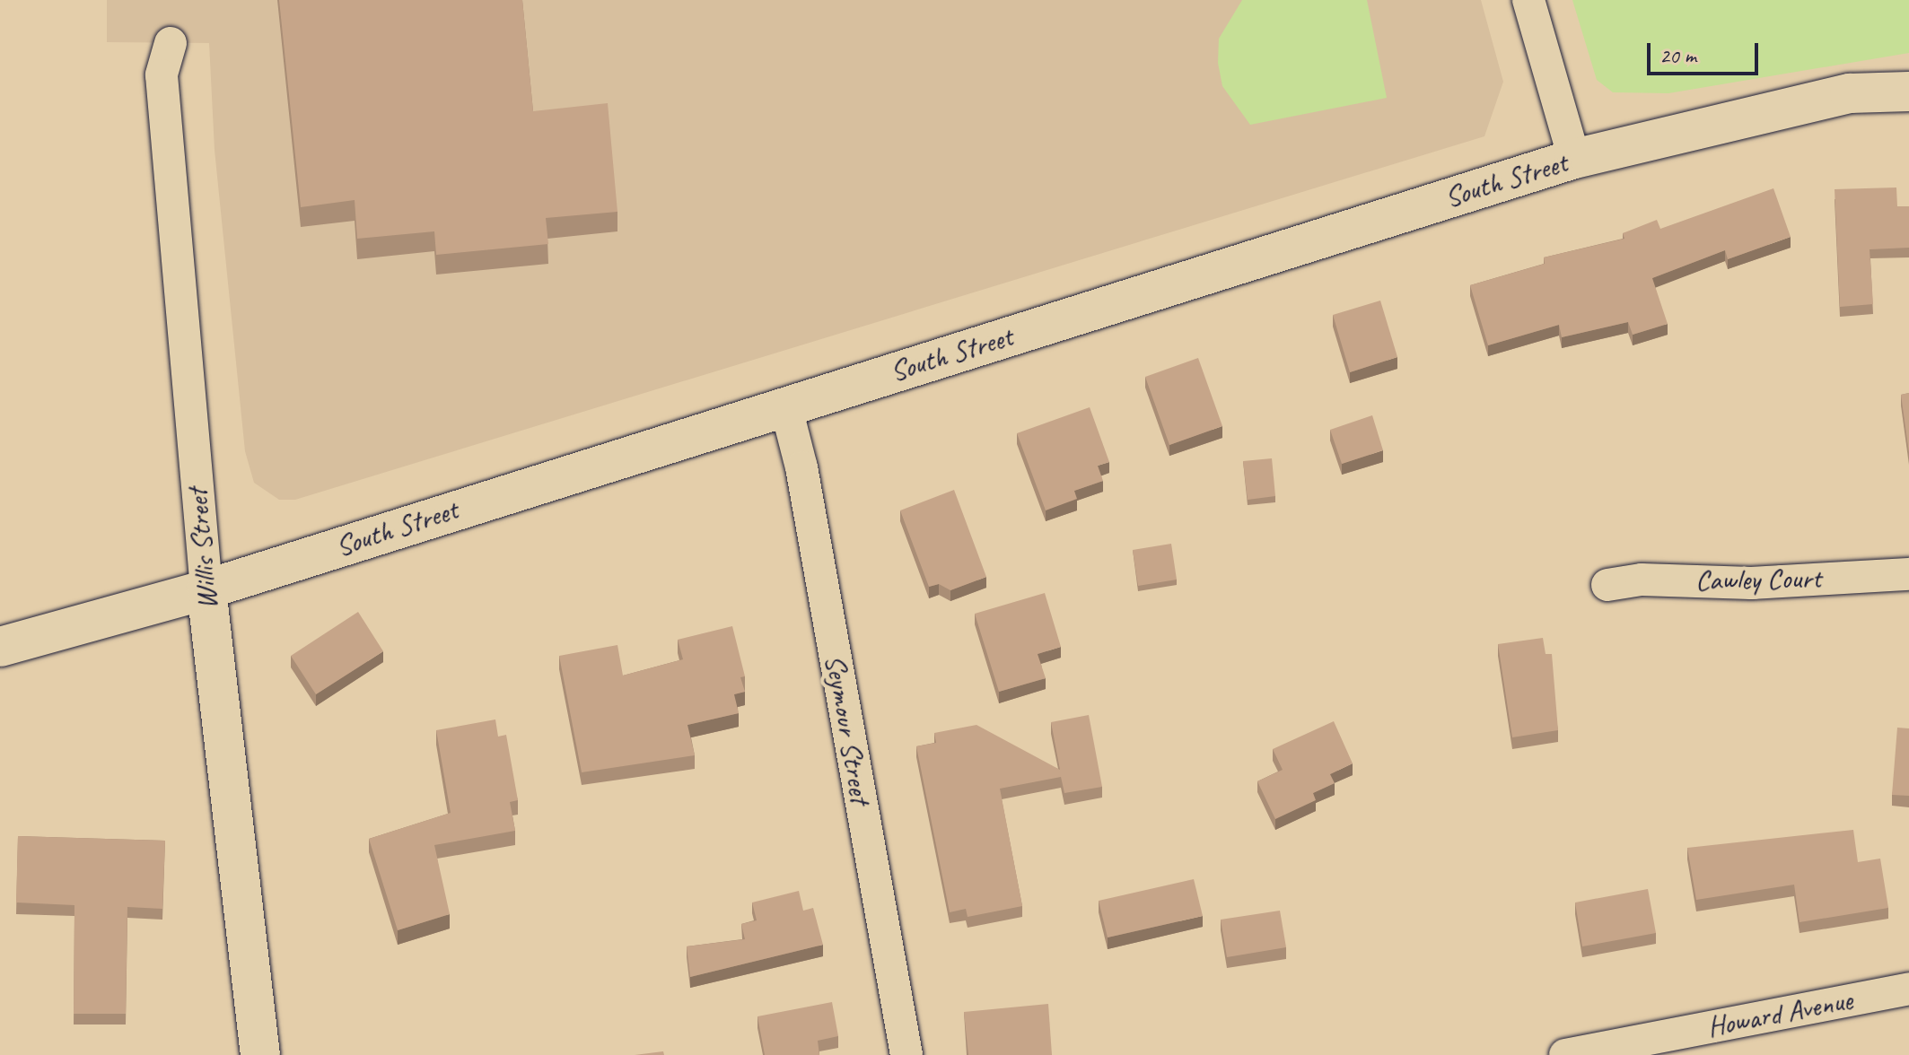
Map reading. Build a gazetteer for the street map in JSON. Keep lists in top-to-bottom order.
{
  "streets": {
    "main road": ["South Street", "Willis Street"],
    "street": ["Cawley Court", "Seymour Street", "Howard Avenue"]
  },
  "crossings": [
    ["South Street", "Willis Street"],
    ["South Street", "Seymour Street"]
  ],
  "scale_bar": "20 m"
}
